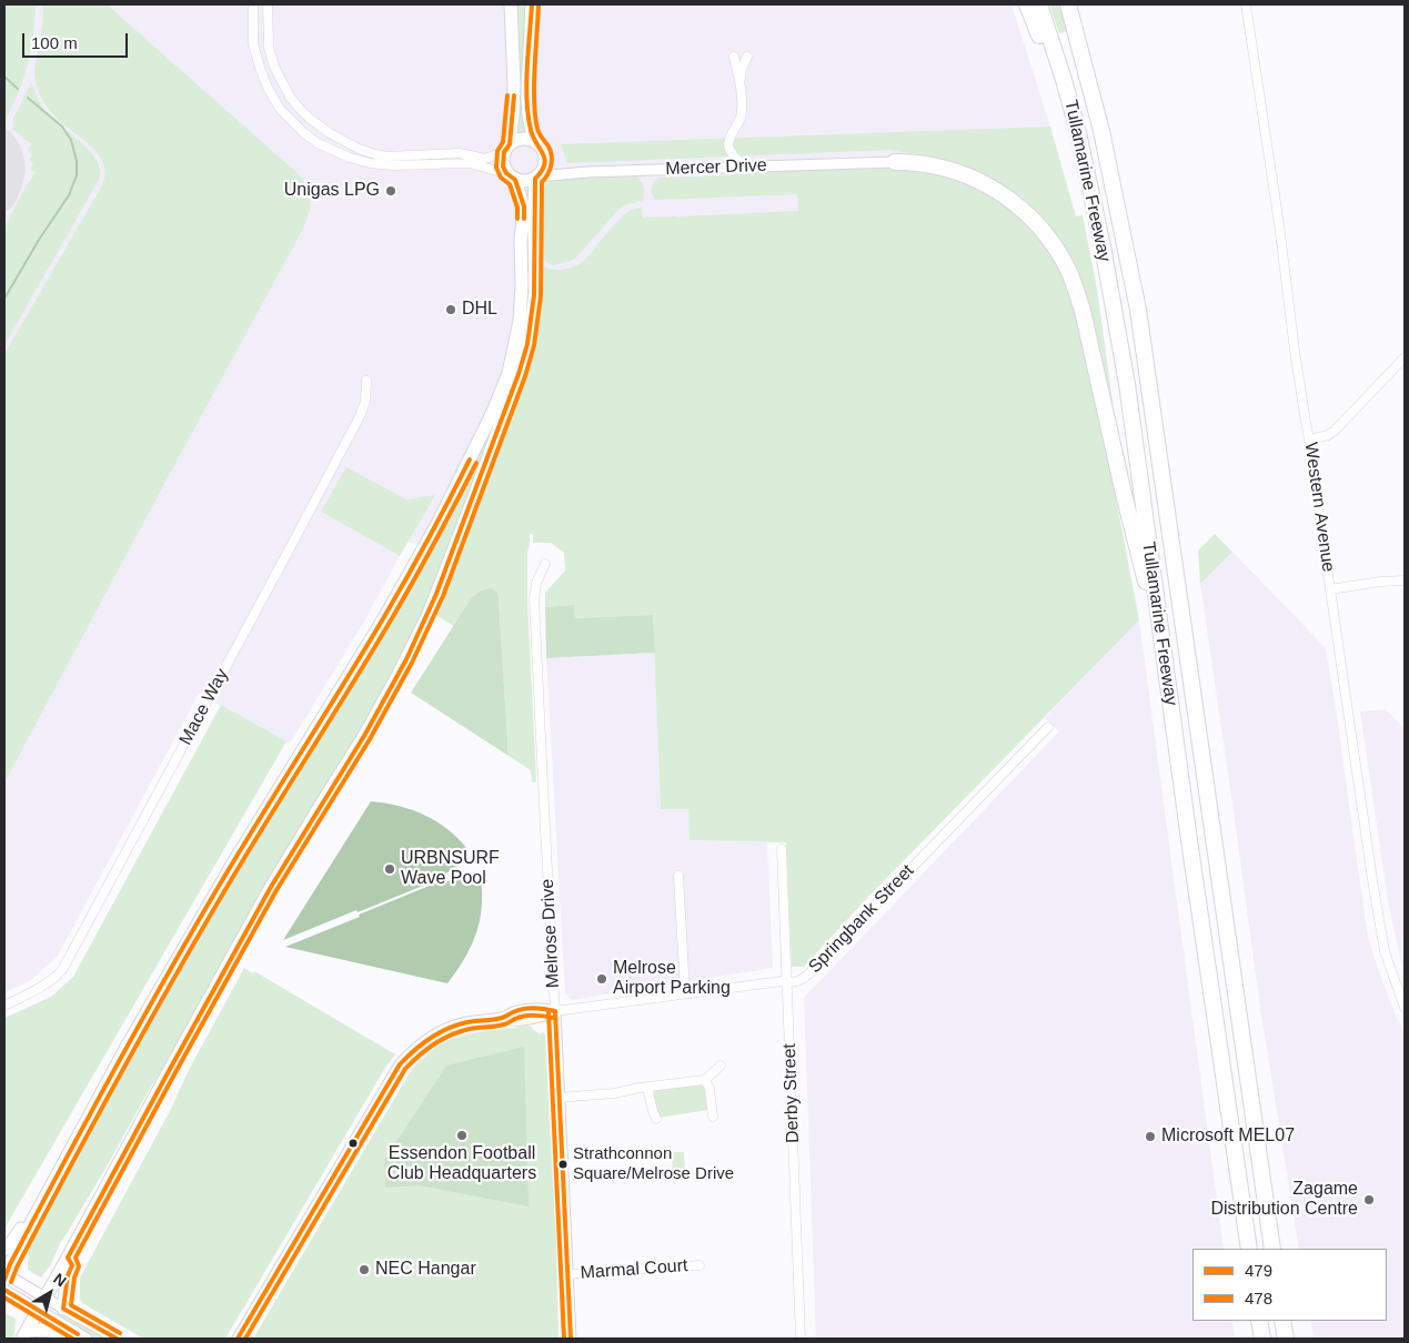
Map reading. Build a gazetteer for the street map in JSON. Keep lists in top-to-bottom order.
{
  "streets": {
    "highway": ["Tullamarine Freeway"],
    "street": [
      "Mercer Drive",
      "Western Avenue",
      "Mace Way",
      "Springbank Street",
      "Melrose Drive",
      "Derby Street",
      "Marmal Court"
    ]
  },
  "crossings": [
    ["Springbank Street", "Melrose Drive"],
    ["Springbank Street", "Derby Street"],
    ["Melrose Drive", "Marmal Court"]
  ],
  "places": [
    "Unigas LPG",
    "DHL",
    "URBNSURF Wave Pool",
    "Melrose Airport Parking",
    "Essendon Football Club Headquarters",
    "Microsoft MEL07",
    "Strathconnon Square/Melrose Drive",
    "Zagame Distribution Centre",
    "NEC Hangar"
  ],
  "lines": ["transit line 479", "transit line 478"],
  "legend": ["479", "478"],
  "scale_bar": "100 m",
  "north": "top right"
}
